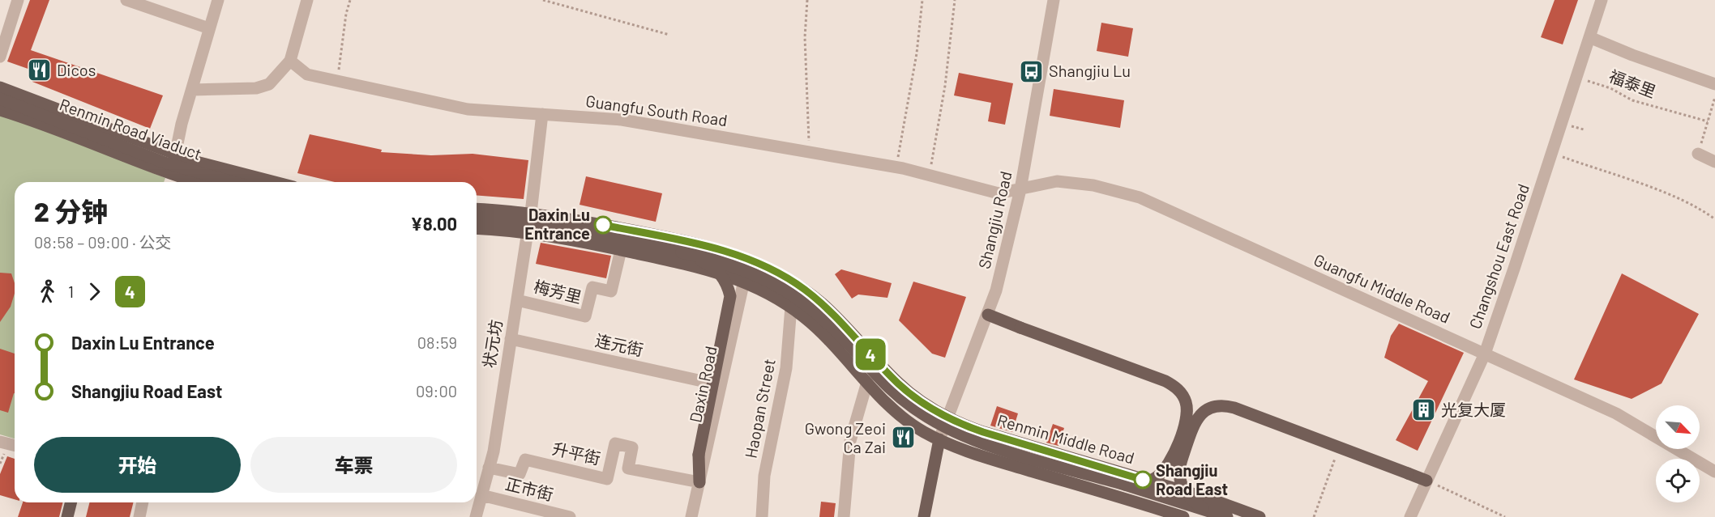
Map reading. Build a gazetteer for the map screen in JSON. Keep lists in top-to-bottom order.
{
  "streets": {
    "main road": ["Renmin Road Viaduct", "Renmin Middle Road"],
    "street": [
      "Guangfu South Road",
      "Shangjiu Road",
      "Changshou East Road",
      "Guangfu Middle Road",
      "梅芳里",
      "状元坊",
      "连元街",
      "Daxin Road",
      "Haopan Street",
      "升平街",
      "正市街"
    ],
    "path": ["福泰里"]
  },
  "crossings": [
    ["福泰里", "Changshou East Road"],
    ["Guangfu South Road", "Shangjiu Road"],
    ["Guangfu South Road", "Guangfu Middle Road"],
    ["Shangjiu Road", "Guangfu Middle Road"],
    ["Shangjiu Road", "Renmin Middle Road"],
    ["Changshou East Road", "Guangfu Middle Road"],
    ["梅芳里", "状元坊"],
    ["状元坊", "连元街"],
    ["状元坊", "升平街"],
    ["状元坊", "正市街"],
    ["连元街", "Daxin Road"],
    ["Daxin Road", "Renmin Middle Road"],
    ["Daxin Road", "升平街"]
  ],
  "places": {
    "restaurant": ["Dicos", "Gwong Zeoi Ca Zai"],
    "bus stop": ["Shangjiu Lu"],
    "other": ["Daxin Lu Entrance", "Shangjiu Road East"],
    "building": ["光复大厦"]
  },
  "lines": ["bus line 4"],
  "north": "bottom right",
  "page": {
    "on_map": "4",
    "heading": ["2 分钟", "08:58 – 09:00 · 公交", "¥8.00"],
    "legs": ["1", "4"],
    "list": [
      {
        "name": "Daxin Lu Entrance",
        "value": "08:59"
      },
      {
        "name": "Shangjiu Road East",
        "value": "09:00"
      }
    ],
    "buttons": ["开始", "车票"]
  }
}
